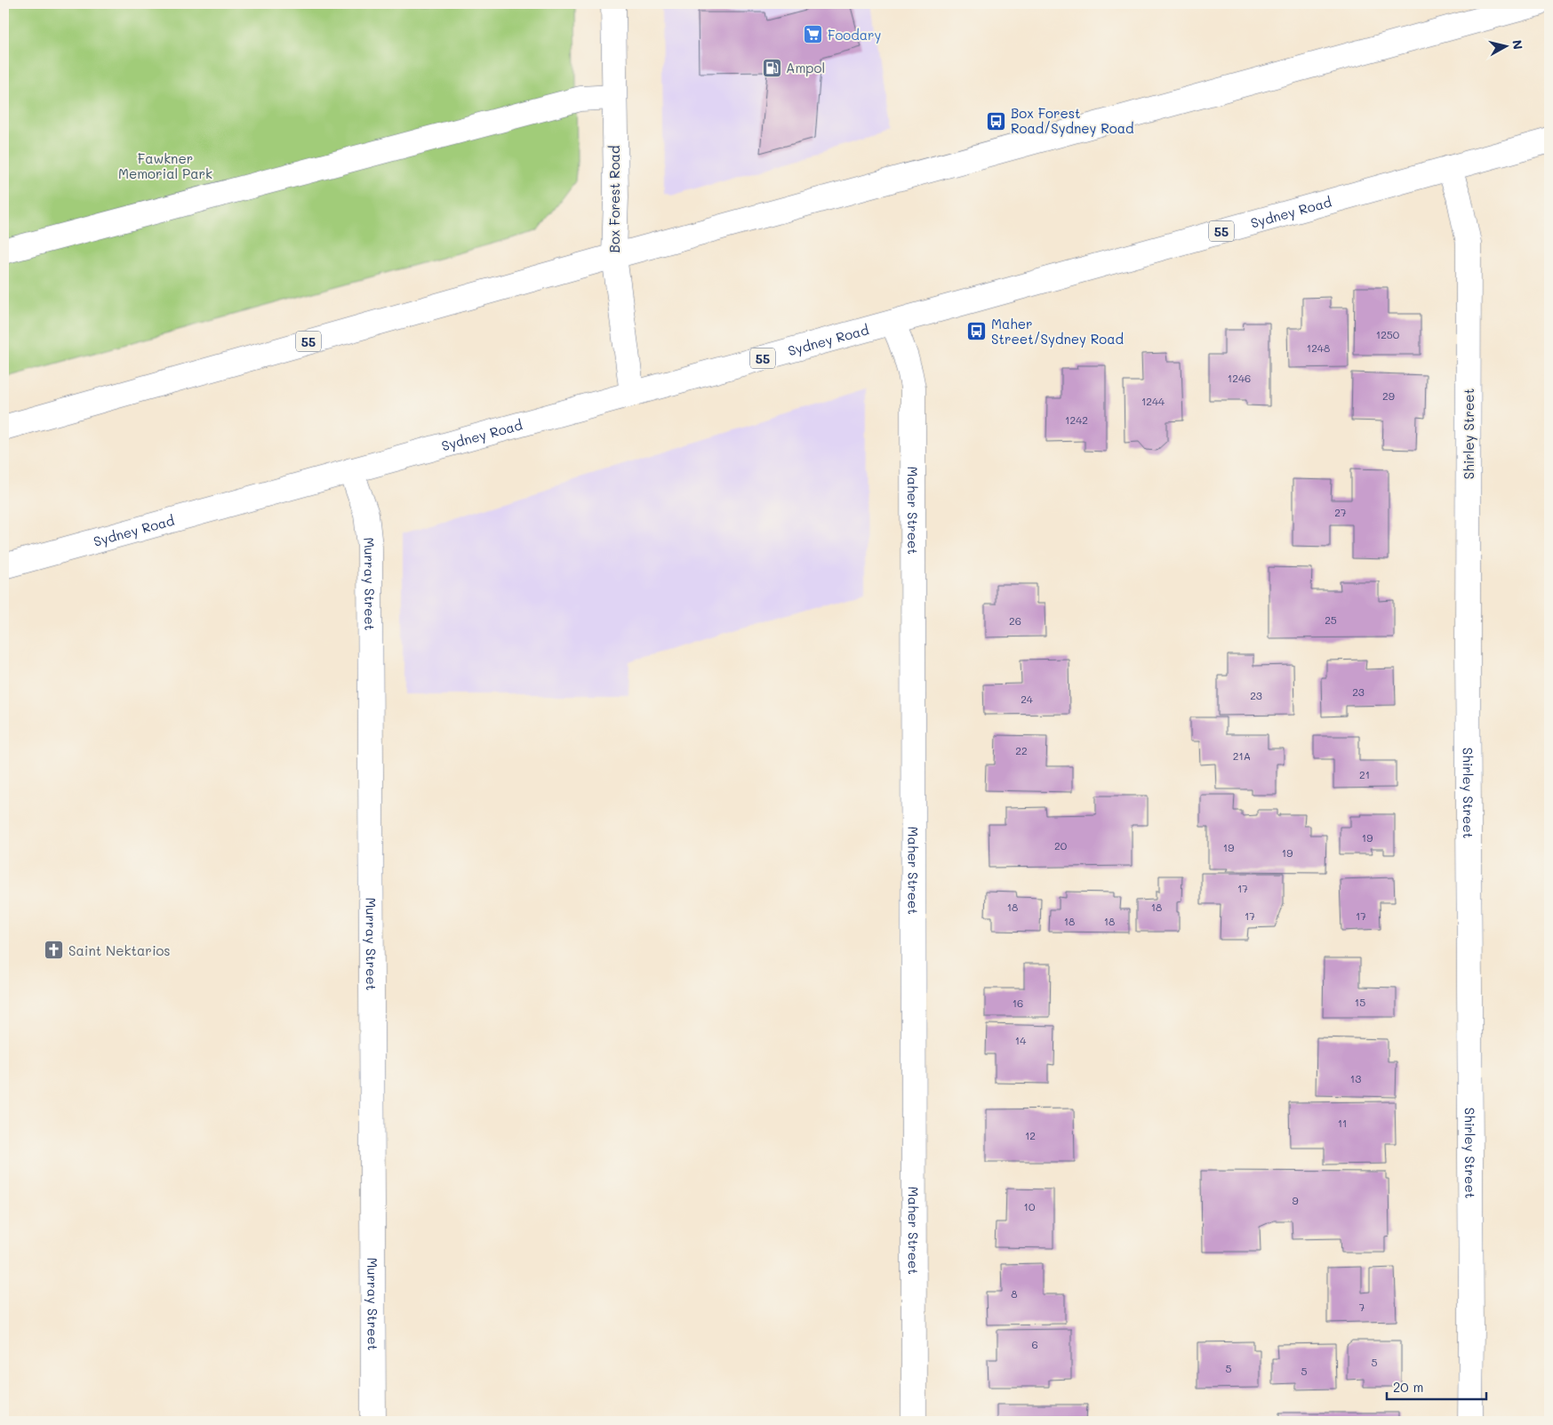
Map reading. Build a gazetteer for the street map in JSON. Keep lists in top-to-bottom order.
{
  "streets": {
    "main road": [
      "Box Forest Road",
      "Sydney Road",
      "55",
      "Shirley Street",
      "Maher Street",
      "Murray Street"
    ]
  },
  "crossings": [
    ["Box Forest Road", "Sydney Road"],
    ["Box Forest Road", "55"],
    ["Sydney Road", "Shirley Street"],
    ["Sydney Road", "Maher Street"],
    ["Sydney Road", "Murray Street"]
  ],
  "parks": ["Fawkner Memorial Park"],
  "places": {
    "supermarket": ["Foodary"],
    "fuel station": ["Ampol"],
    "bus stop": ["Box Forest Road/Sydney Road", "Maher Street/Sydney Road"],
    "church": ["Saint Nektarios"]
  },
  "house_numbers": [
    "1250",
    "1248",
    "1246",
    "29",
    "1244",
    "1242",
    "27",
    "25",
    "26",
    "23",
    "23",
    "24",
    "22",
    "21A",
    "21",
    "19",
    "20",
    "19",
    "19",
    "17",
    "18",
    "18",
    "17",
    "17",
    "18",
    "18",
    "15",
    "16",
    "14",
    "13",
    "11",
    "12",
    "9",
    "10",
    "8",
    "7",
    "6",
    "5",
    "5",
    "5"
  ],
  "scale_bar": "20 m",
  "north": "right"
}
